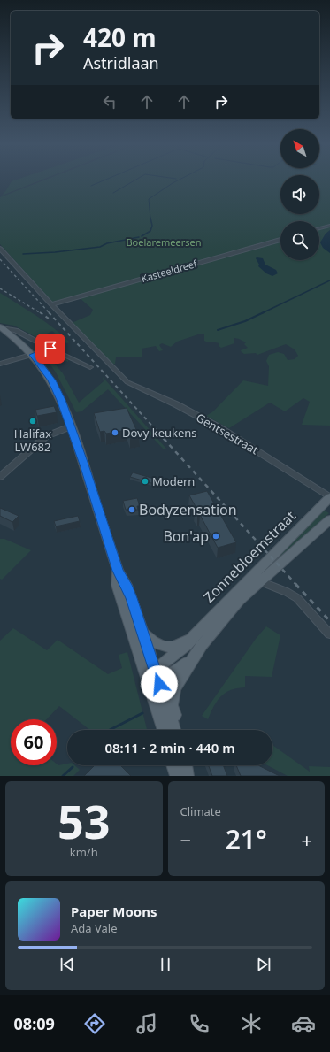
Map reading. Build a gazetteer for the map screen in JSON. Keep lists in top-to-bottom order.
{
  "streets": {
    "main road": ["Zonnebloemstraat"],
    "street": ["Kasteeldreef", "Gentsestraat"]
  },
  "crossings": [
    ["Kasteeldreef", "Gentsestraat"],
    ["Gentsestraat", "Zonnebloemstraat"]
  ],
  "parks": ["Boelaremeersen"],
  "places": [
    "Halifax LW682",
    "Dovy keukens",
    "Modern",
    "Bodyzensation",
    "Bon'ap"
  ],
  "north": "top left",
  "page": {
    "turn": ["420 m", "Astridlaan"],
    "limit": "60",
    "trip": "08:11 · 2 min · 440 m",
    "tile": [
      ["53", "km/h"],
      "Climate"
    ],
    "heat": ["−", "21°", "+"],
    "song": ["Paper Moons", "Ada Vale"],
    "tabs": "08:09"
  }
}
